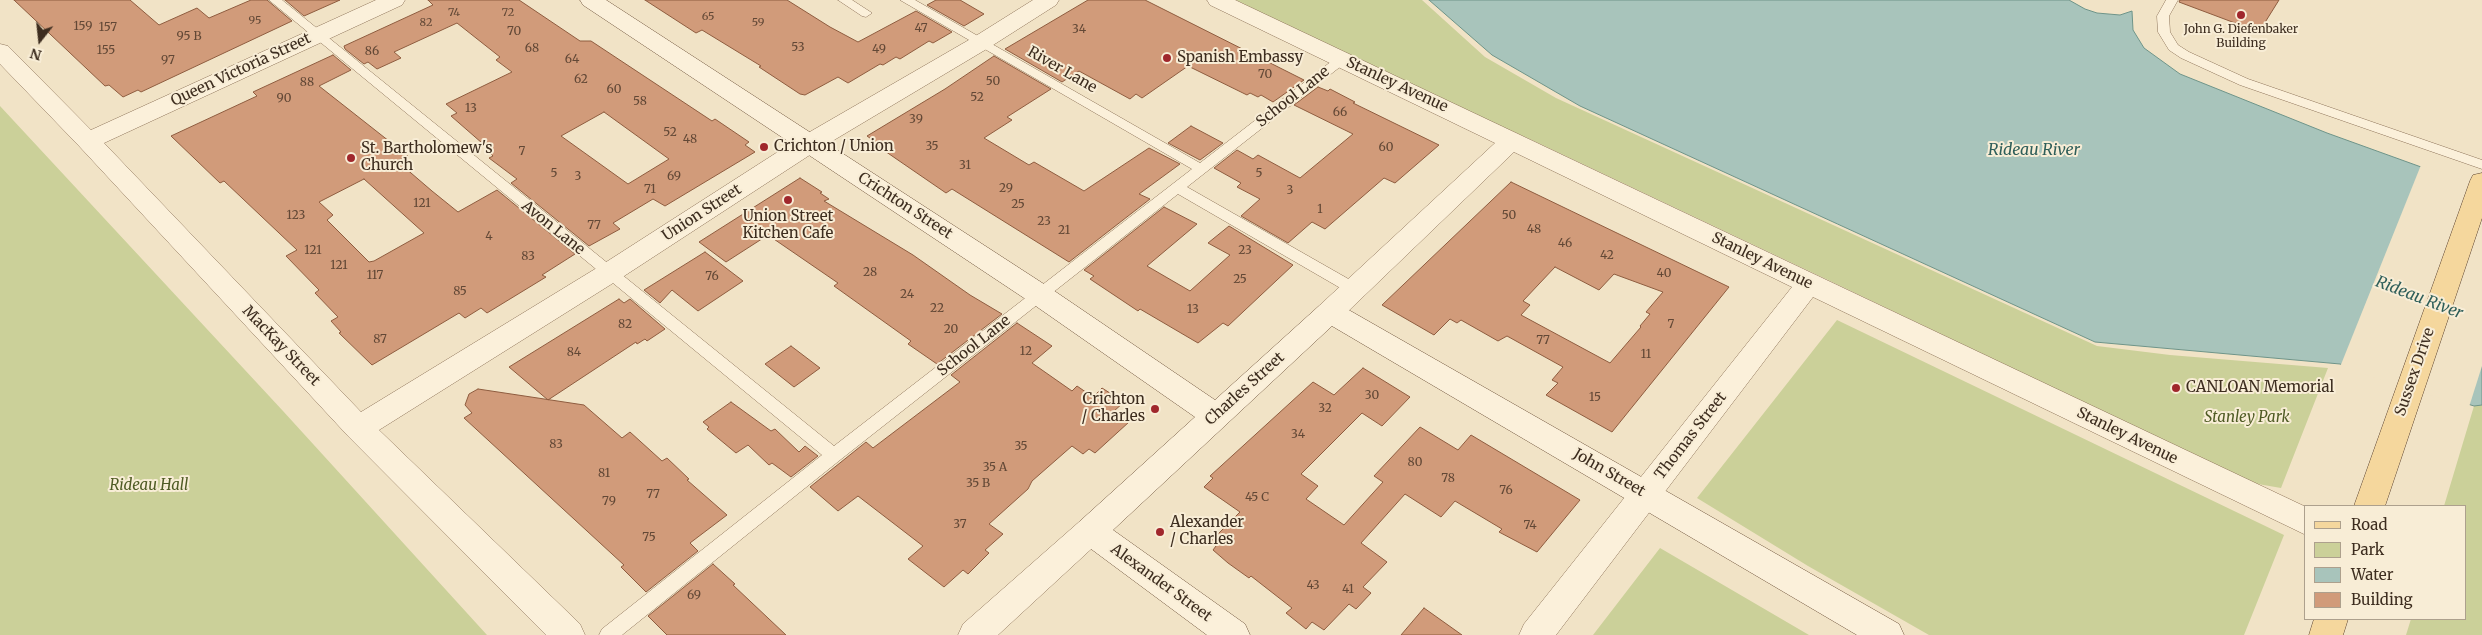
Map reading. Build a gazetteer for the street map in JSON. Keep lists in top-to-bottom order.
{
  "streets": {
    "main road": ["Sussex Drive"],
    "street": [
      "Queen Victoria Street",
      "Stanley Avenue",
      "Crichton Street",
      "Union Street",
      "MacKay Street",
      "Charles Street",
      "Thomas Street",
      "John Street",
      "Alexander Street"
    ],
    "lane": ["River Lane", "School Lane", "Avon Lane"]
  },
  "crossings": [
    ["Queen Victoria Street", "Avon Lane"],
    ["Queen Victoria Street", "MacKay Street"],
    ["River Lane", "School Lane"],
    ["River Lane", "Union Street"],
    ["Stanley Avenue", "School Lane"],
    ["Stanley Avenue", "Charles Street"],
    ["Stanley Avenue", "Thomas Street"],
    ["School Lane", "Crichton Street"],
    ["School Lane", "Avon Lane"],
    ["Crichton Street", "Union Street"],
    ["Crichton Street", "Charles Street"],
    ["Union Street", "Avon Lane"],
    ["Union Street", "MacKay Street"],
    ["Charles Street", "John Street"],
    ["Charles Street", "Alexander Street"],
    ["Thomas Street", "John Street"]
  ],
  "water": ["Rideau River"],
  "parks": ["Stanley Park", "Rideau Hall"],
  "places": [
    "John G. Diefenbaker Building",
    "Spanish Embassy",
    "Crichton / Union",
    "St. Bartholomew's Church",
    "Union Street Kitchen Cafe",
    "CANLOAN Memorial",
    "Crichton / Charles",
    "Alexander / Charles"
  ],
  "house_numbers": [
    "74",
    "72",
    "65",
    "95",
    "82",
    "59",
    "159",
    "157",
    "47",
    "34",
    "70",
    "95 B",
    "53",
    "68",
    "49",
    "155",
    "86",
    "64",
    "97",
    "70",
    "62",
    "50",
    "88",
    "60",
    "52",
    "90",
    "58",
    "13",
    "66",
    "39",
    "52",
    "48",
    "35",
    "60",
    "7",
    "31",
    "5",
    "5",
    "3",
    "69",
    "29",
    "71",
    "3",
    "121",
    "25",
    "1",
    "123",
    "50",
    "23",
    "77",
    "48",
    "21",
    "4",
    "46",
    "121",
    "23",
    "42",
    "83",
    "121",
    "28",
    "40",
    "117",
    "76",
    "25",
    "85",
    "24",
    "22",
    "13",
    "82",
    "7",
    "20",
    "87",
    "77",
    "12",
    "84",
    "11",
    "30",
    "15",
    "32",
    "34",
    "83",
    "35",
    "80",
    "35 A",
    "81",
    "78",
    "35 B",
    "76",
    "77",
    "45 C",
    "79",
    "37",
    "74",
    "75",
    "43",
    "41",
    "69"
  ],
  "legend": [
    "Road",
    "Park",
    "Water",
    "Building"
  ],
  "north": "bottom"
}
